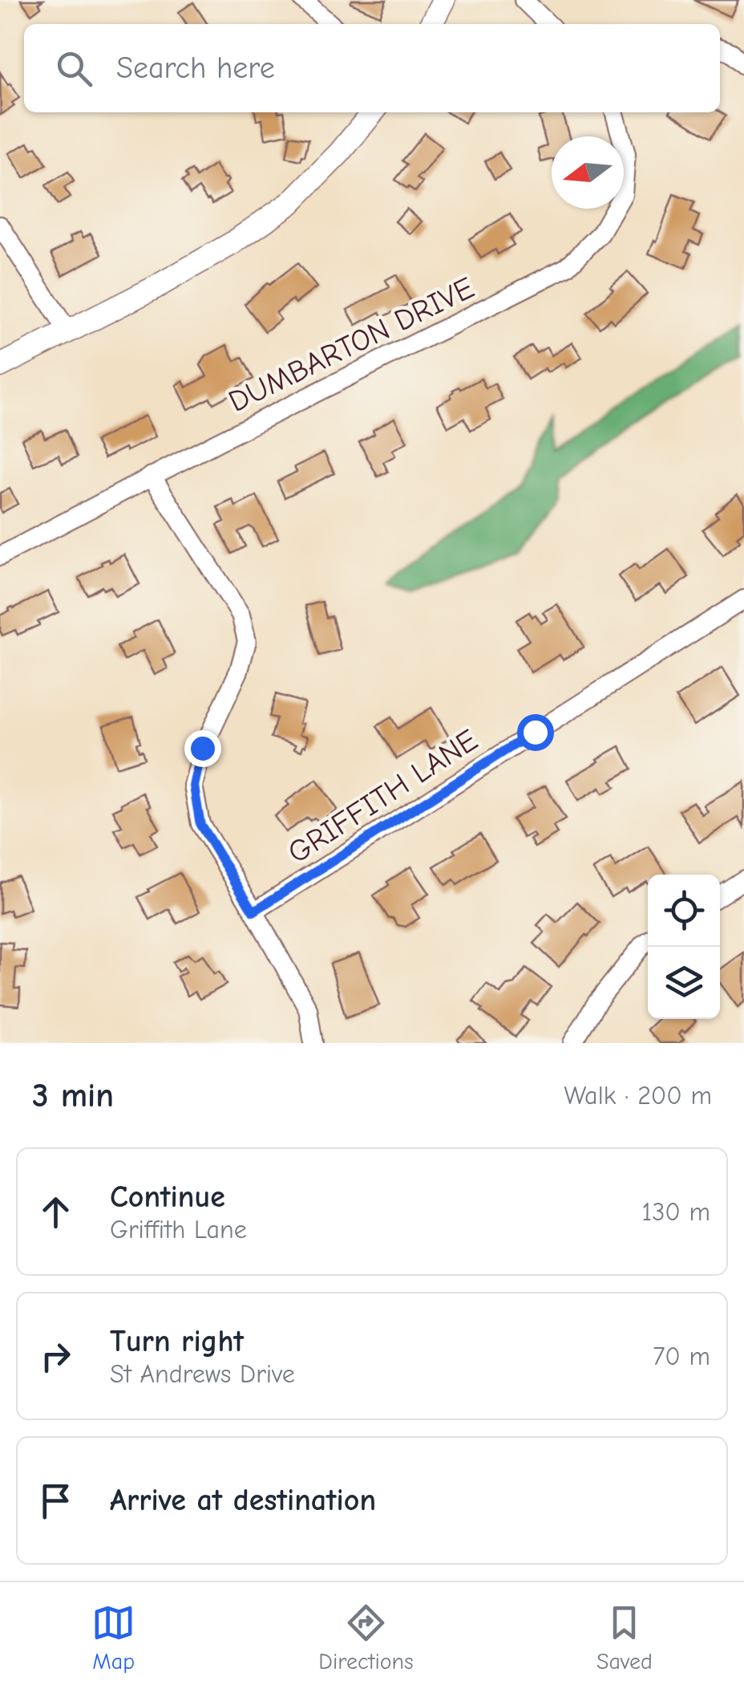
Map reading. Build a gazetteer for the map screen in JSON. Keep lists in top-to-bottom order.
{
  "streets": {
    "street": ["DUMBARTON DRIVE", "GRIFFITH LANE"]
  },
  "north": "left",
  "page": {
    "search": "Search here",
    "heading": ["3 min", "Walk · 200 m"],
    "list": [
      ["Continue", "Griffith Lane", "130 m"],
      ["Turn right", "St Andrews Drive", "70 m"],
      "Arrive at destination"
    ],
    "nav": ["Map", "Directions", "Saved"]
  }
}
